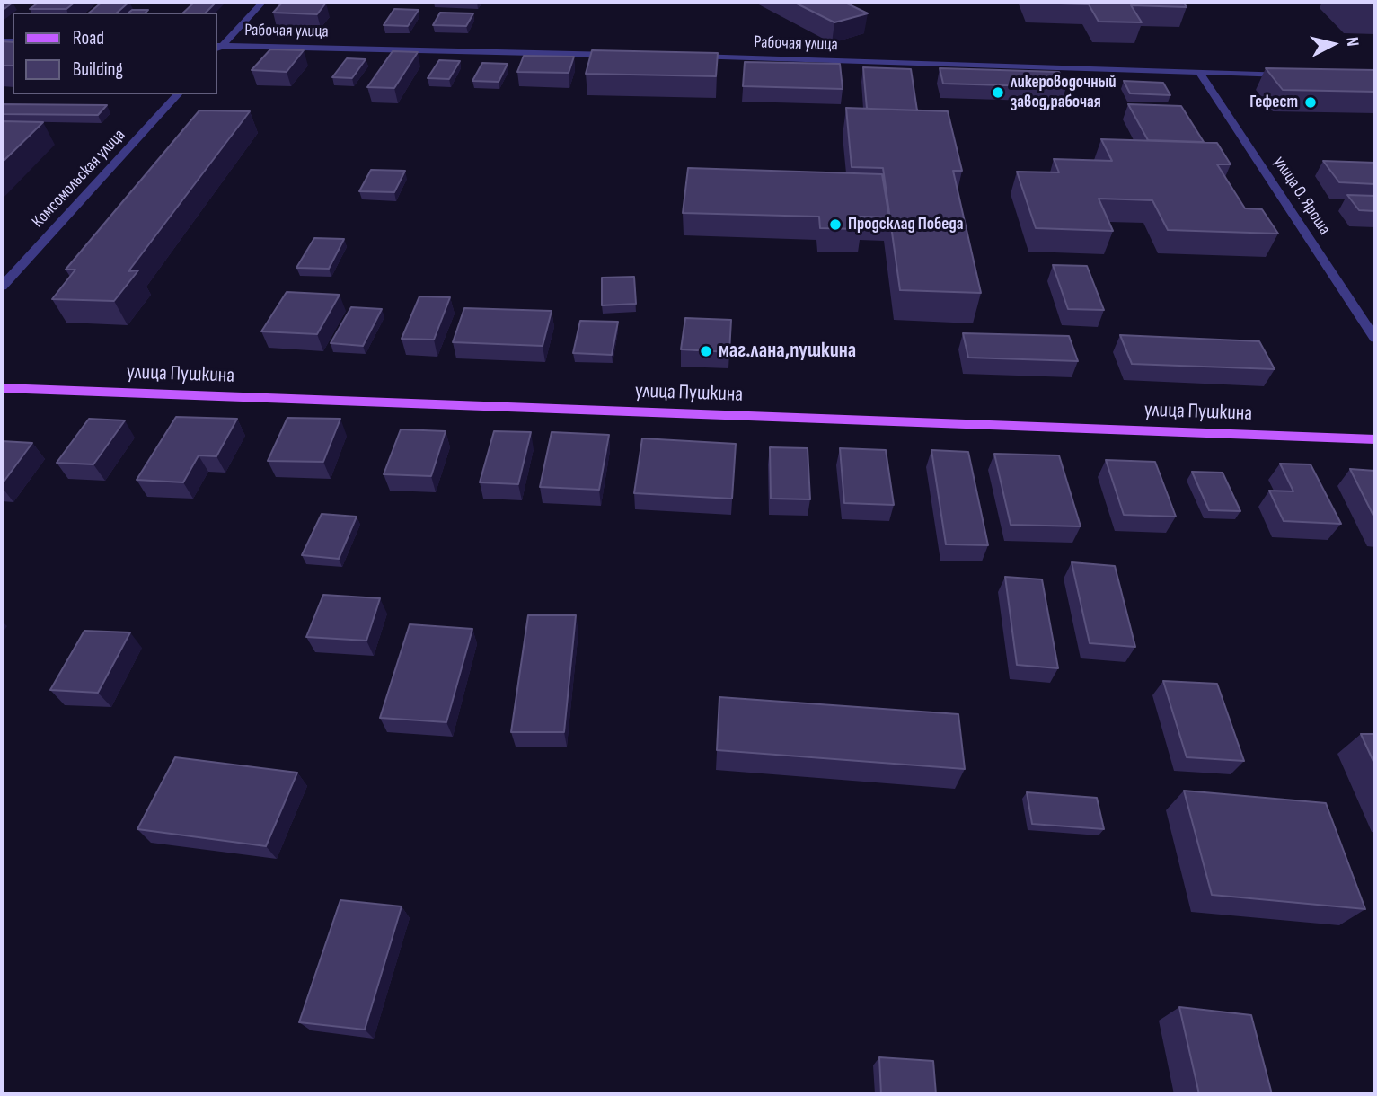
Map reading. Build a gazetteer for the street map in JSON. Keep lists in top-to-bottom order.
{
  "streets": {
    "main road": ["улица Пушкина"],
    "street": ["Рабочая улица", "Комсомольская улица", "улица О. Яроша"]
  },
  "crossings": [
    ["Рабочая улица", "улица О. Яроша"]
  ],
  "places": [
    "ликероводочный завод,рабочая",
    "Гефест",
    "Продсклад Победа",
    "маг.лана,пушкина"
  ],
  "legend": ["Road", "Building"],
  "north": "right"
}
